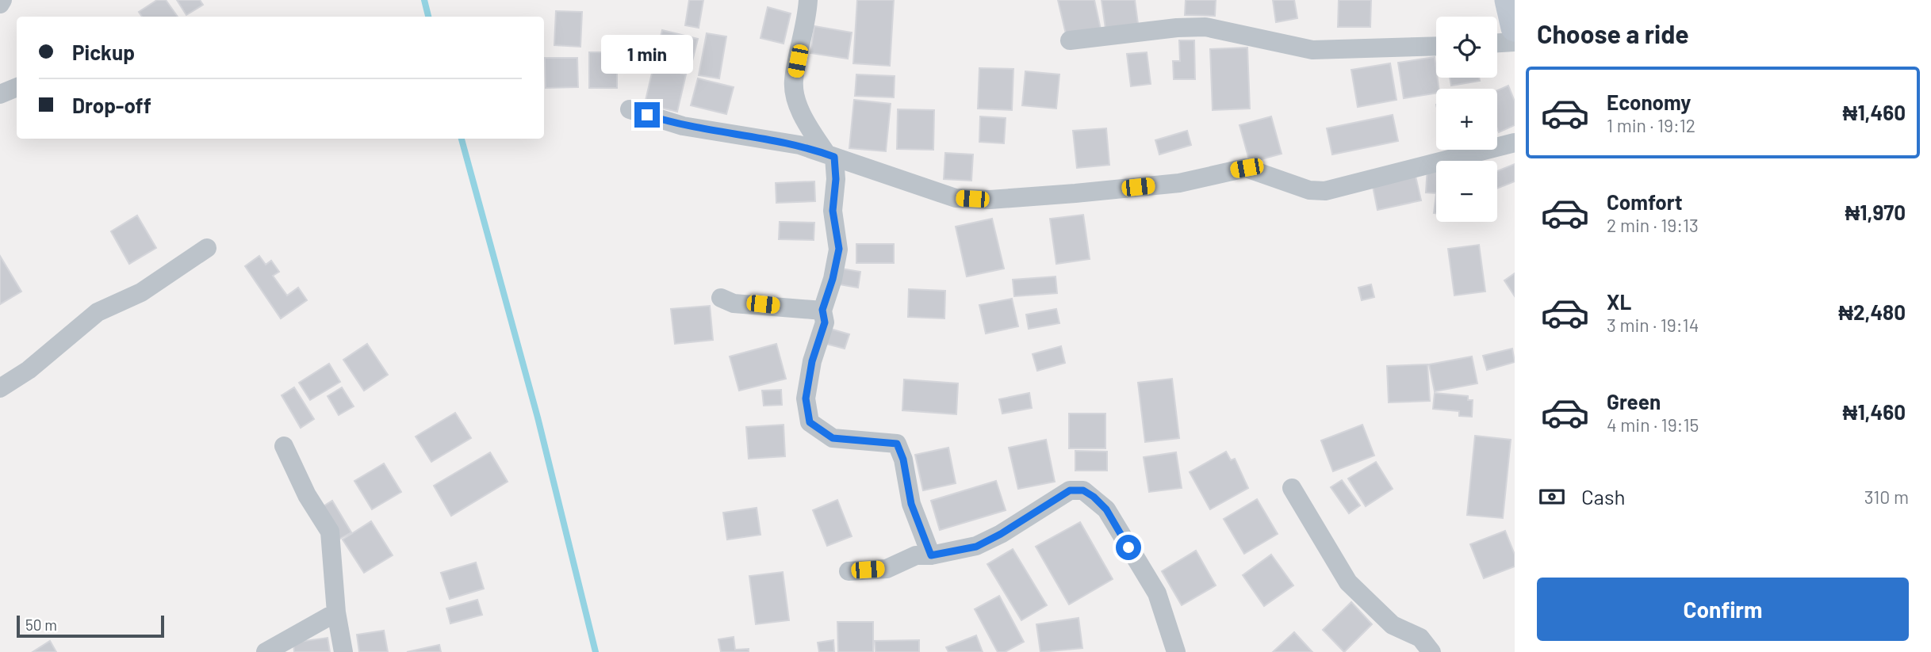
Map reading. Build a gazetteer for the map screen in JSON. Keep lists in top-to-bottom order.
{
  "scale_bar": "50 m",
  "page": {
    "heading": "Choose a ride",
    "map_buttons": ["+", "−"],
    "banner": ["Pickup", "Drop-off"],
    "bubble": "1 min",
    "list": [
      {
        "name": "Economy",
        "note": "1 min · 19:12",
        "value": "₦1,460"
      },
      {
        "name": "Comfort",
        "note": "2 min · 19:13",
        "value": "₦1,970"
      },
      {
        "name": "XL",
        "note": "3 min · 19:14",
        "value": "₦2,480"
      },
      {
        "name": "Green",
        "note": "4 min · 19:15",
        "value": "₦1,460"
      }
    ],
    "pay": ["Cash", "310 m"],
    "buttons": "Confirm",
    "scale": "50 m"
  }
}
